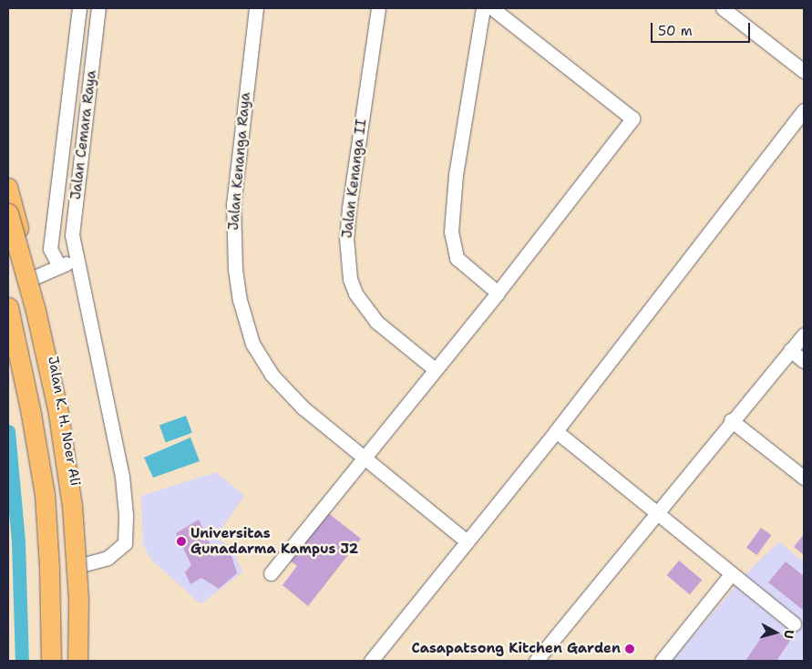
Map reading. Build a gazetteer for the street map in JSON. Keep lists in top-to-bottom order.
{
  "streets": {
    "main road": ["Jalan K. H. Noer Ali"],
    "street": ["Jalan Cemara Raya", "Jalan Kenanga Raya", "Jalan Kenanga II"]
  },
  "crossings": [
    ["Jalan Cemara Raya", "Jalan K. H. Noer Ali"]
  ],
  "places": ["Universitas Gunadarma Kampus J2", "Casapatsong Kitchen Garden"],
  "scale_bar": "50 m",
  "north": "right"
}
